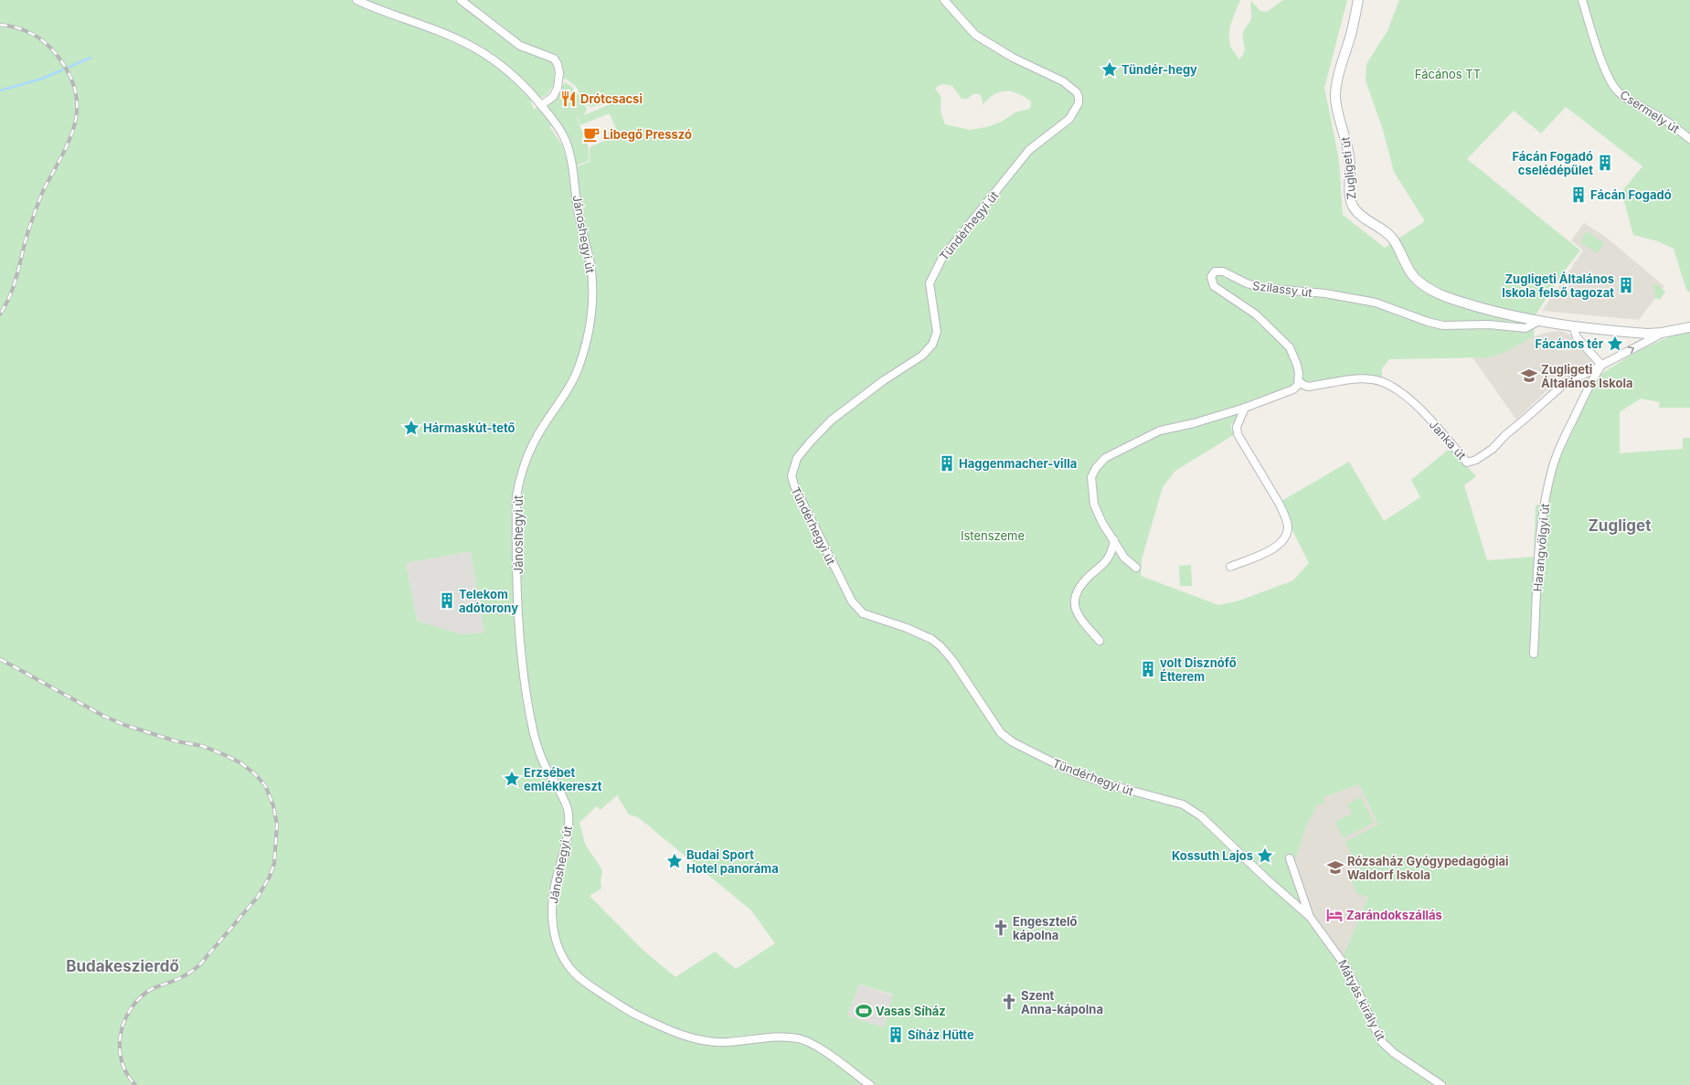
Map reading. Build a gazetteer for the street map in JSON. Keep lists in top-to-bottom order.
{
  "streets": {
    "street": [
      "Csermely út",
      "Zugligeti út",
      "Tündérhegyi út",
      "Jánoshegyi út",
      "Szilassy út",
      "Janka út",
      "Harangvölgyi út",
      "Mátyás király út"
    ]
  },
  "crossings": [
    ["Zugligeti út", "Szilassy út"],
    ["Tündérhegyi út", "Mátyás király út"],
    ["Szilassy út", "Janka út"],
    ["Janka út", "Harangvölgyi út"]
  ],
  "districts": ["Zugliget", "Budakeszierdő"],
  "parks": ["Fácános TT", "Istenszeme"],
  "places": {
    "place": [
      "Tündér-hegy",
      "Fácános tér",
      "Hármaskút-tető",
      "Erzsébet emlékkereszt",
      "Kossuth Lajos",
      "Budai Sport Hotel panoráma"
    ],
    "restaurant": ["Drótcsacsi"],
    "cafe": ["Libegő Presszó"],
    "building": [
      "Fácán Fogadó cselédépület",
      "Fácán Fogadó",
      "Zugligeti Általános Iskola felső tagozat",
      "Haggenmacher-villa",
      "Telekom adótorony",
      "volt Disznófő Étterem",
      "Síház Hütte"
    ],
    "school or university": ["Zugligeti Általános Iskola", "Rózsaház Gyógypedagógiai Waldorf Iskola"],
    "hotel": ["Zarándokszállás"],
    "church": ["Engesztelő kápolna", "Szent Anna-kápolna"],
    "sports": ["Vasas Síház"]
  }
}
